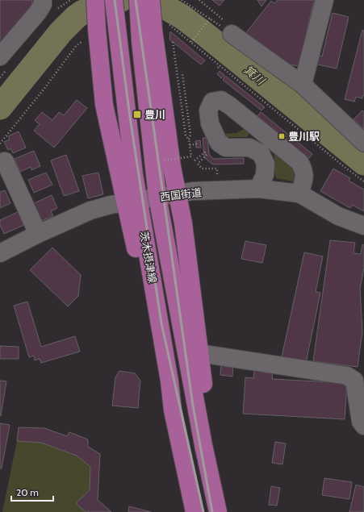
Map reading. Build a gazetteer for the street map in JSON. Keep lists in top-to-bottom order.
{
  "streets": {
    "main road": ["茨木摂津線"],
    "street": ["西国街道"]
  },
  "crossings": [
    ["西国街道", "茨木摂津線"]
  ],
  "water": ["箕川"],
  "places": {
    "transit": ["豊川", "豊川駅"]
  },
  "scale_bar": "20 m"
}
